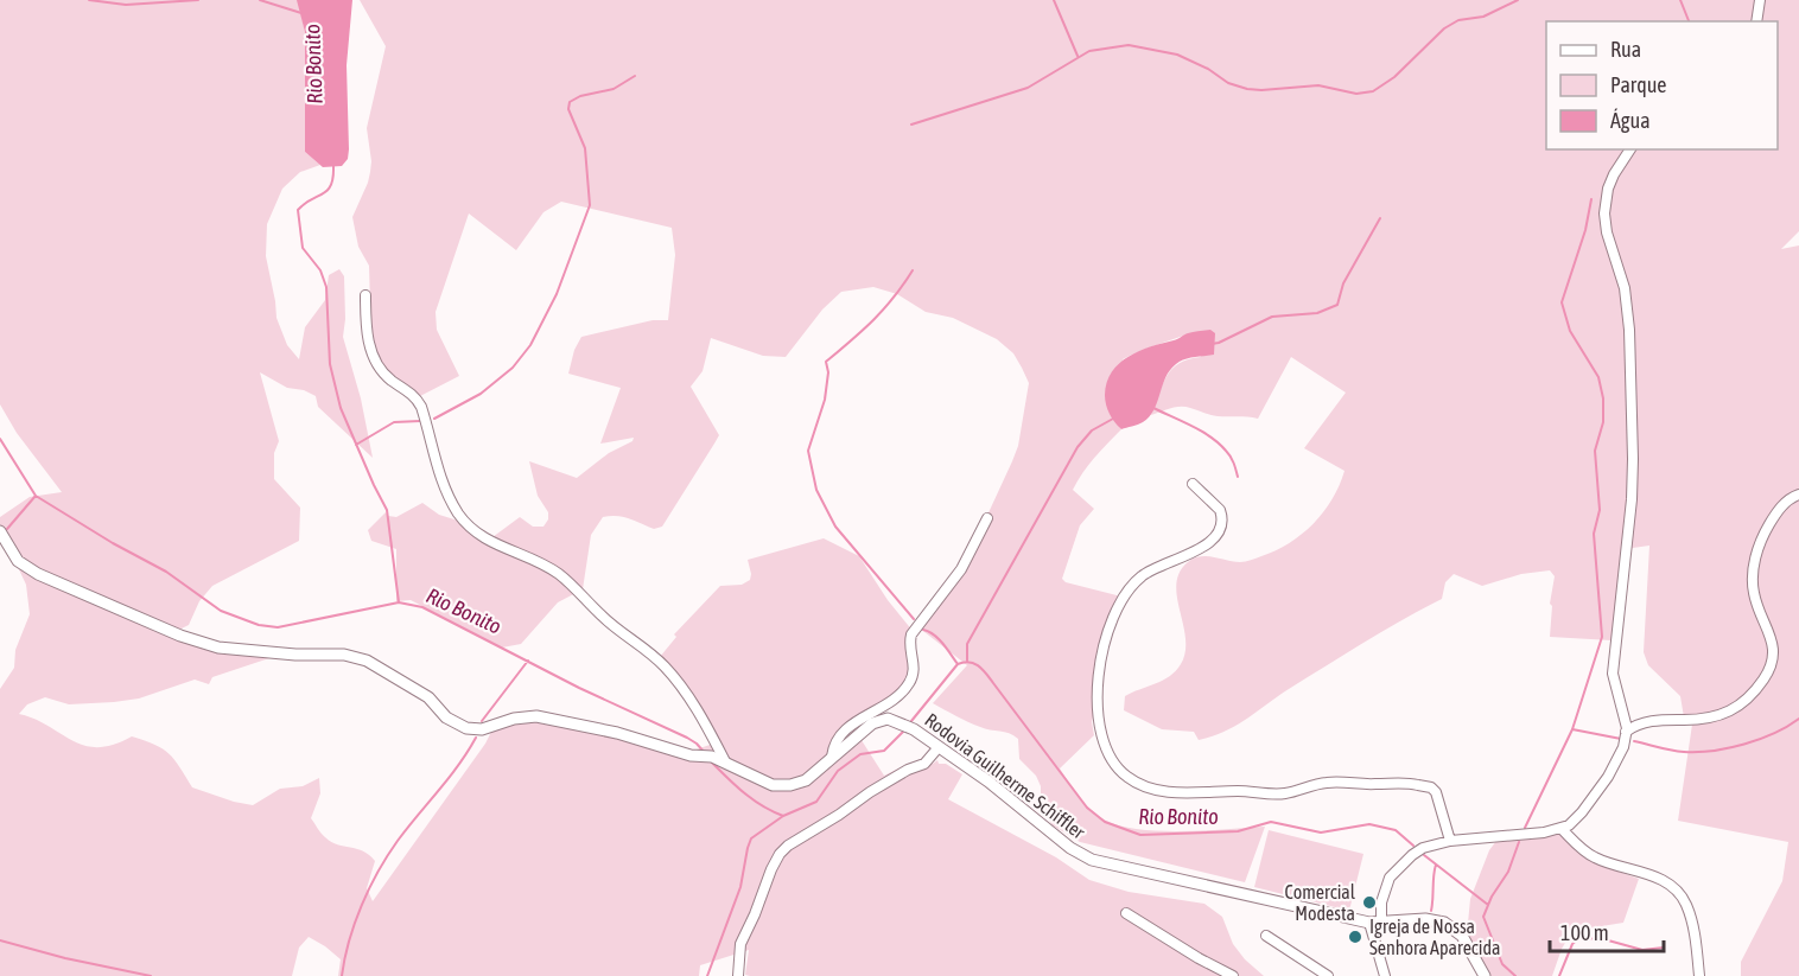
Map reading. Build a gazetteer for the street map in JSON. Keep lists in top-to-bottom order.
{
  "streets": {
    "street": ["Rodovia Guilherme Schiffler"]
  },
  "water": ["Rio Bonito"],
  "places": ["Comercial Modesta", "Igreja de Nossa Senhora Aparecida"],
  "legend": ["Rua", "Parque", "Água"],
  "scale_bar": "100 m"
}
